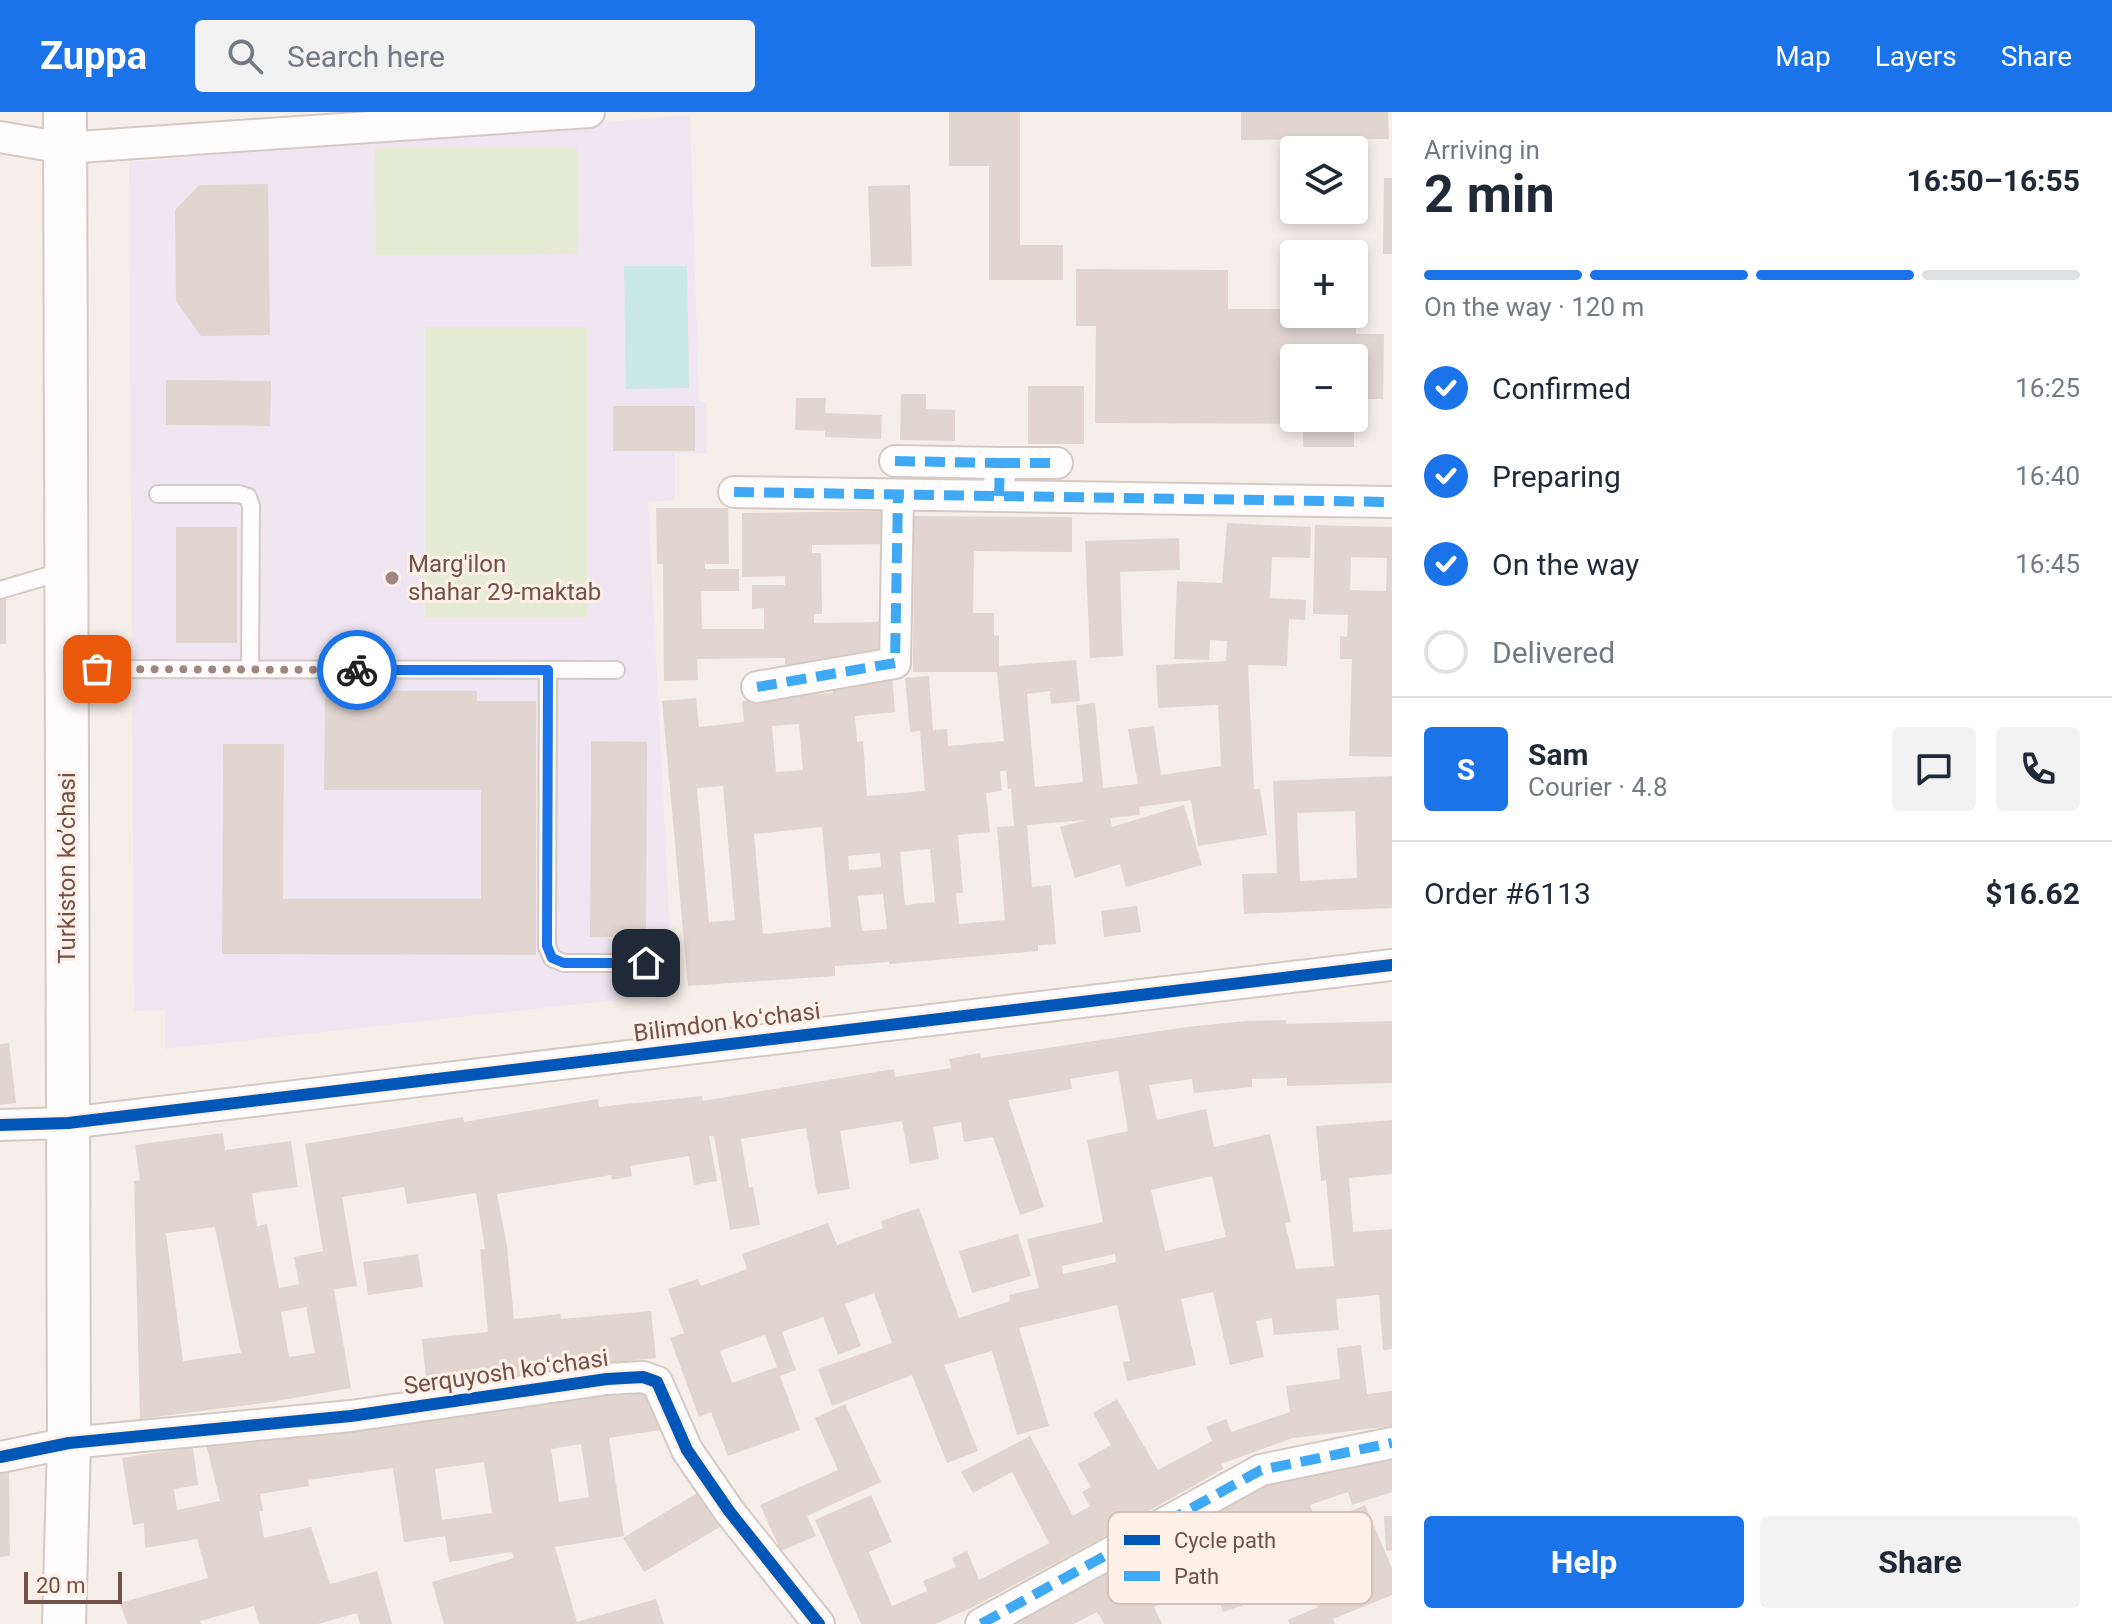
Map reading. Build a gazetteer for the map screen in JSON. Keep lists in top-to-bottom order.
{
  "streets": {
    "main road": ["Turkiston ko’chasi"],
    "street": ["Bilimdon koʻchasi", "Serquyosh koʻchasi"]
  },
  "crossings": [
    ["Turkiston ko’chasi", "Bilimdon koʻchasi"],
    ["Turkiston ko’chasi", "Serquyosh koʻchasi"]
  ],
  "places": ["Marg'ilon shahar 29-maktab"],
  "legend": ["Cycle path", "Path"],
  "scale_bar": "20 m",
  "page": {
    "header": "Zuppa",
    "search": "Search here",
    "nav": ["Map", "Layers", "Share"],
    "heading": ["2 min", "Arriving in", "16:50–16:55"],
    "panel": [
      "Sam",
      "Courier · 4.8",
      "Order #6113",
      "$16.62"
    ],
    "map_buttons": ["+", "−"],
    "bar": "On the way · 120 m",
    "list": [
      ["Confirmed", "16:25"],
      ["Preparing", "16:40"],
      ["On the way", "16:45"],
      "Delivered"
    ],
    "round": "S",
    "buttons": ["Help", "Share"],
    "scale": "20 m"
  }
}
